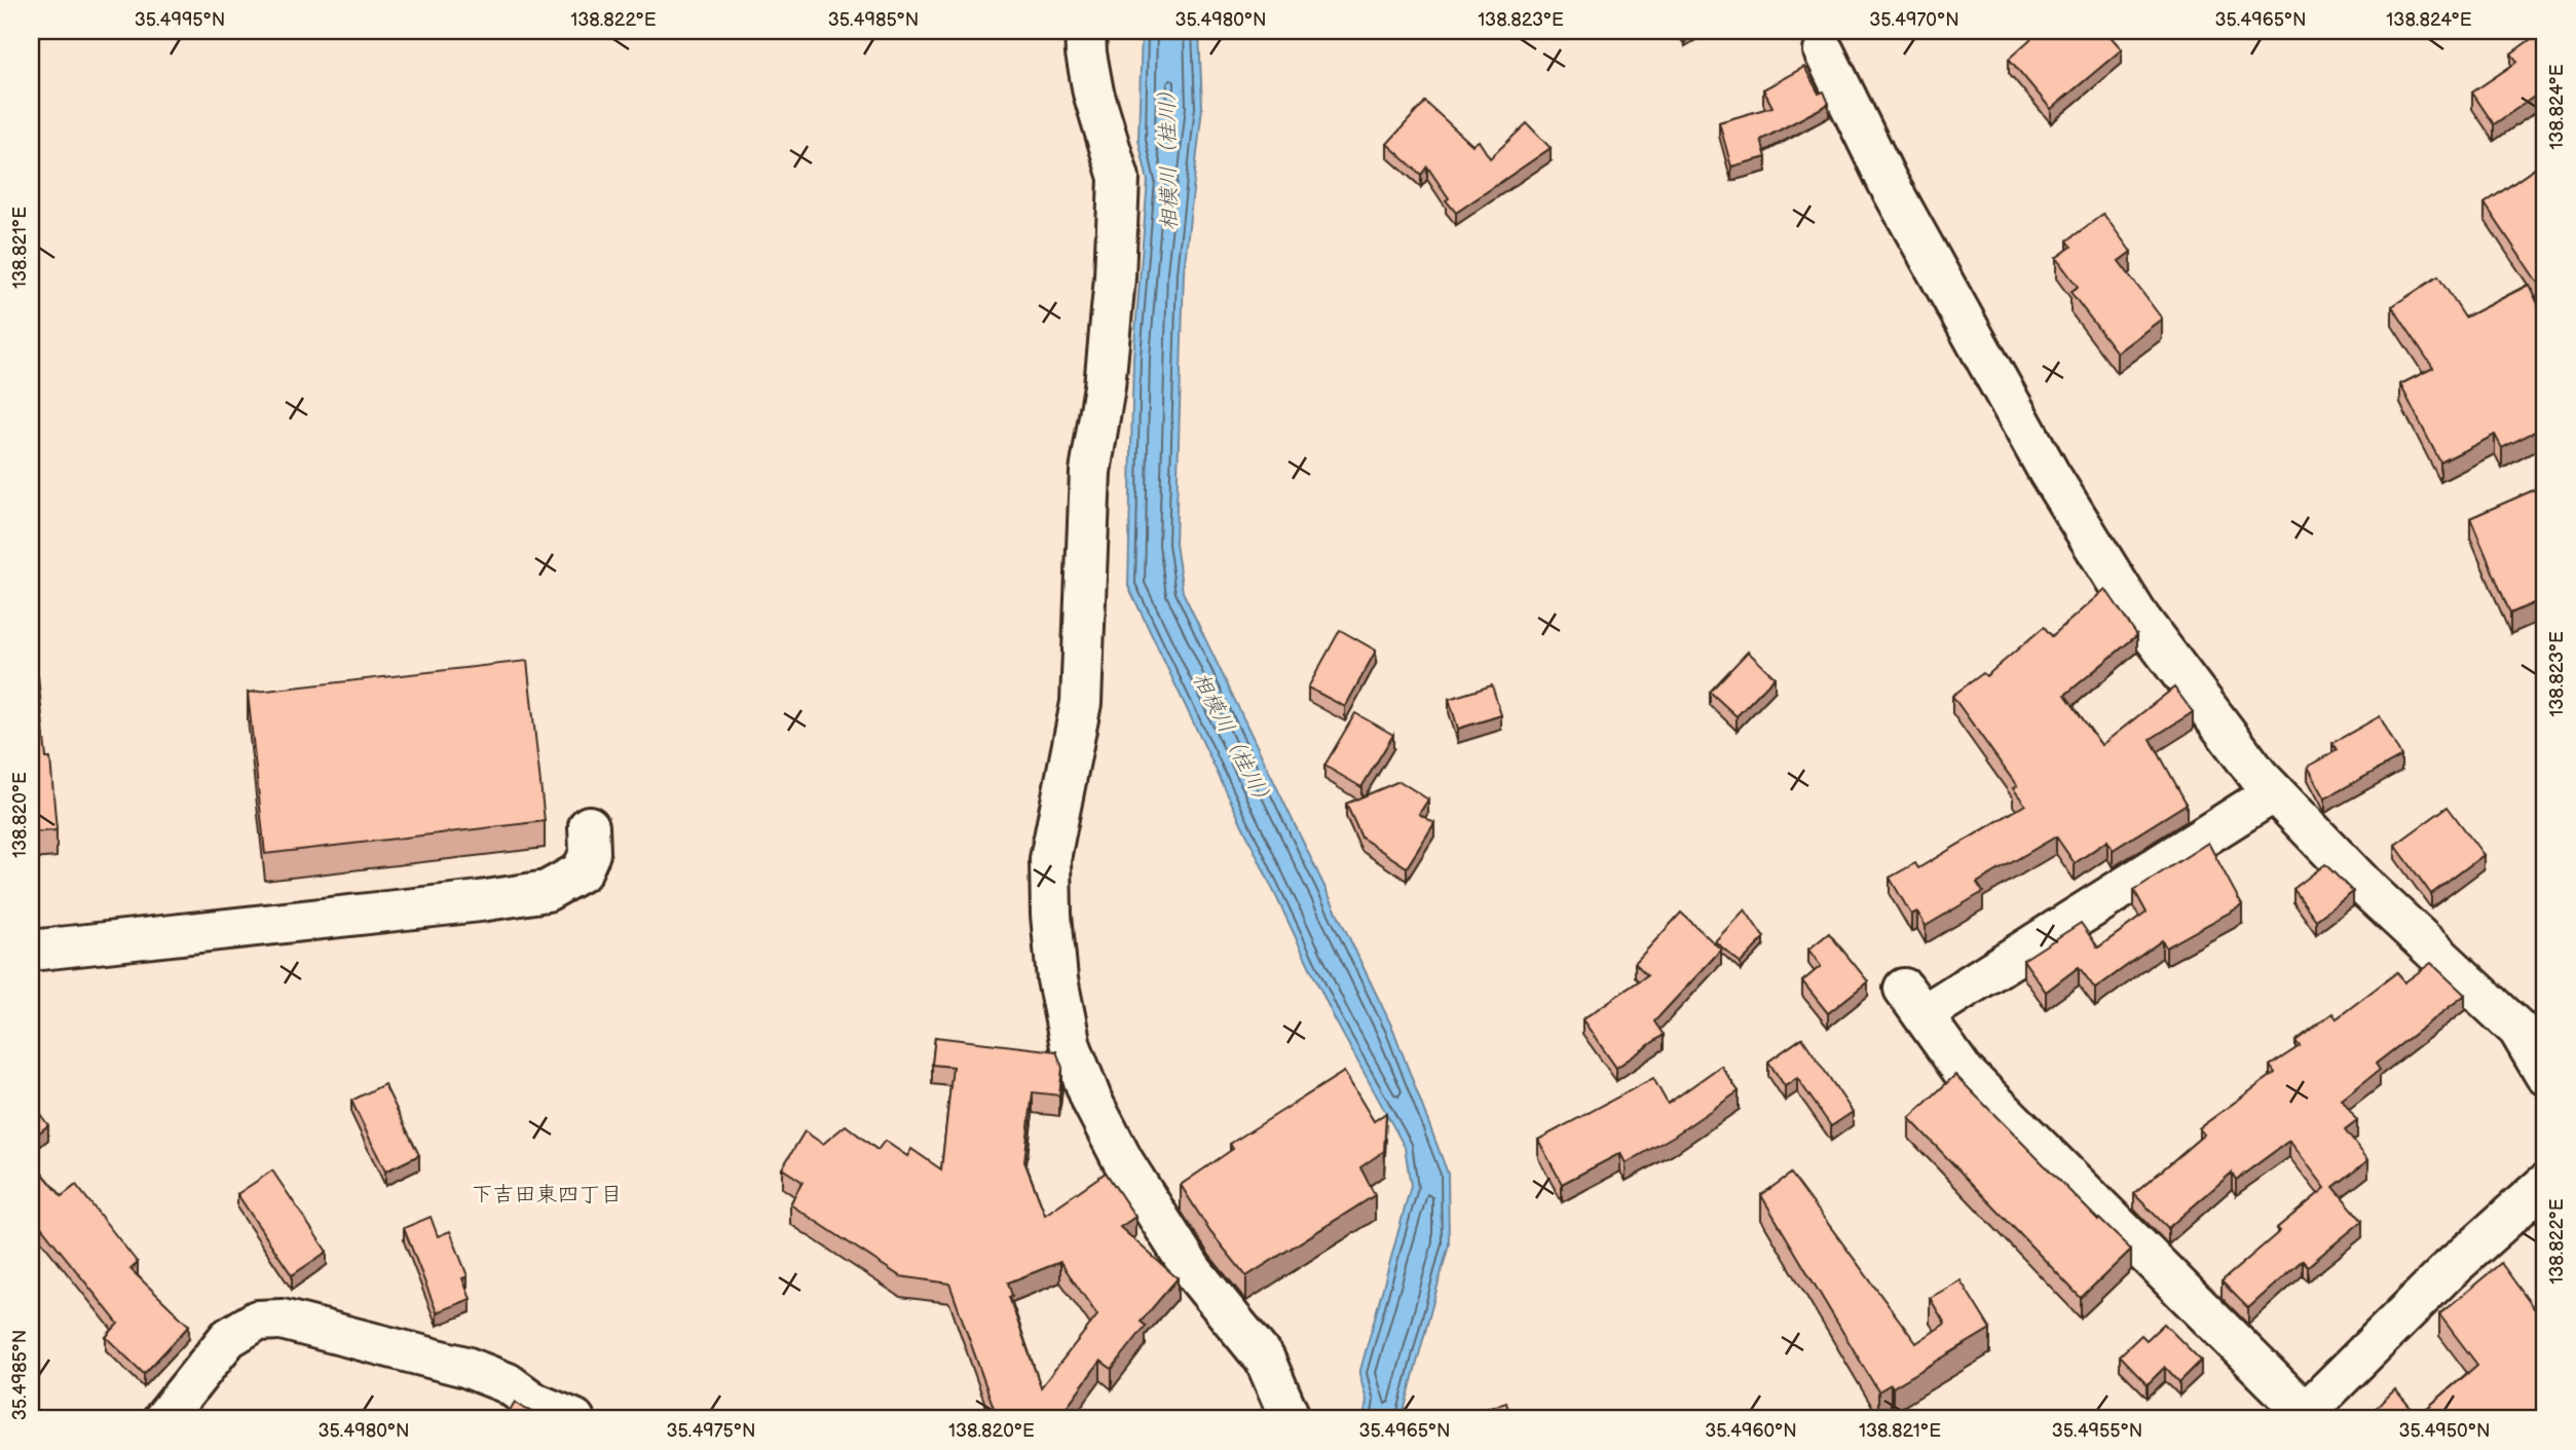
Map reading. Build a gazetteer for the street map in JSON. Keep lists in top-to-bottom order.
{
  "districts": ["下吉田東四丁目"],
  "water": ["相模川（桂川）"],
  "coordinates": [
    "35.4995°N",
    "138.822°E",
    "35.4985°N",
    "35.4980°N",
    "138.823°E",
    "35.4970°N",
    "35.4965°N",
    "138.824°E",
    "138.821°E",
    "138.820°E",
    "35.4975°N",
    "35.4960°N",
    "35.4955°N",
    "35.4950°N"
  ]
}
